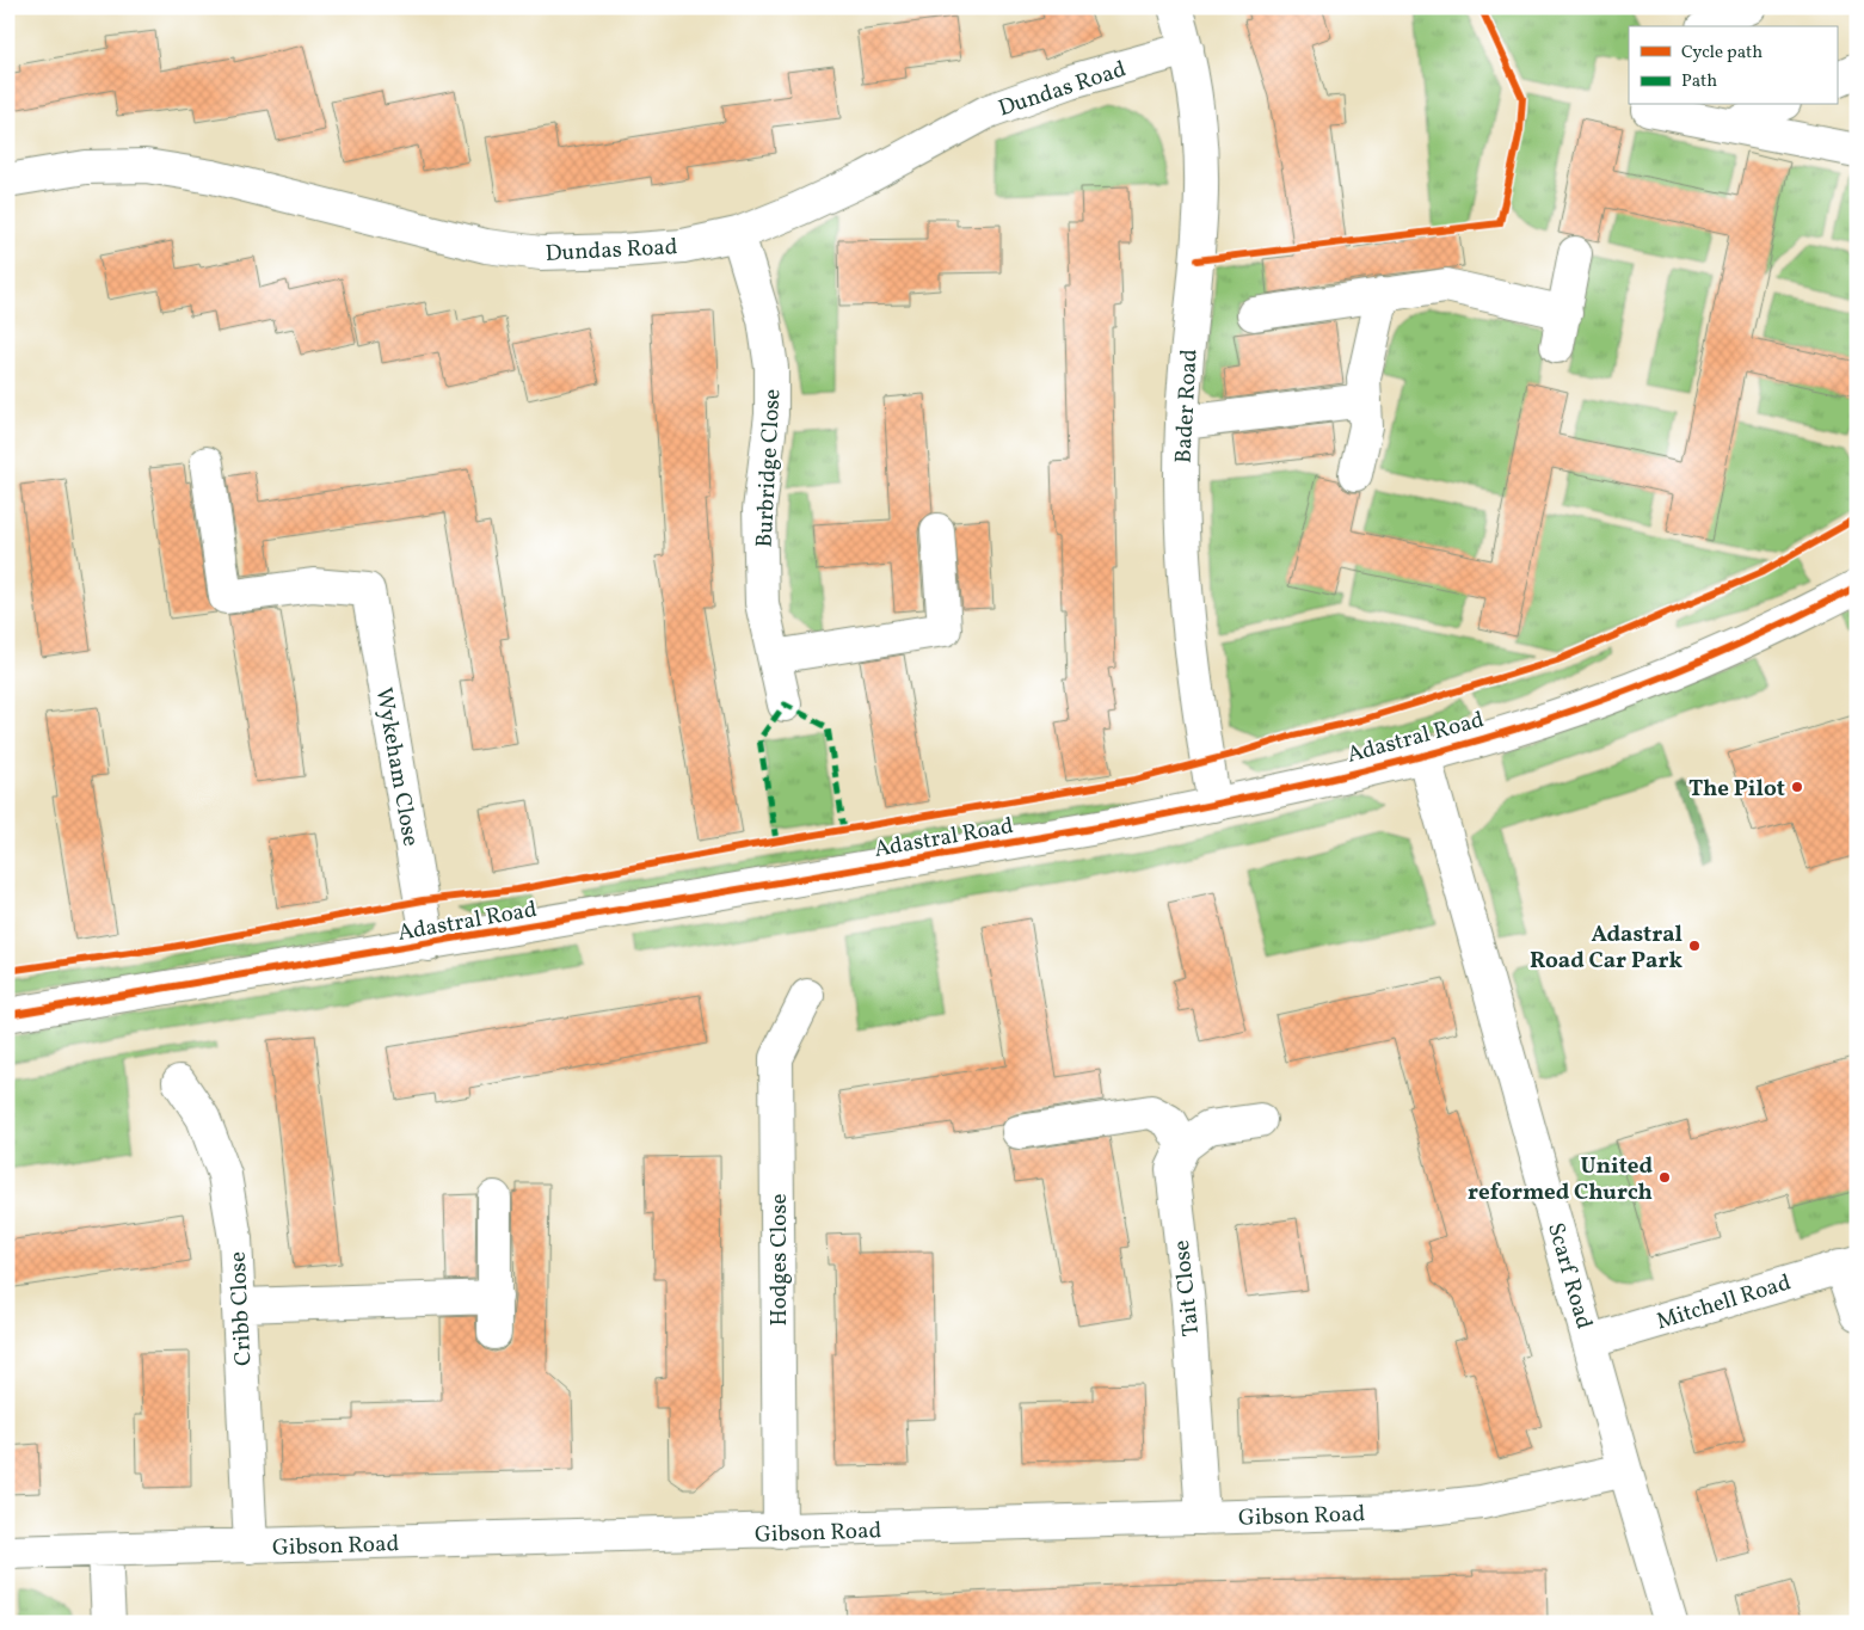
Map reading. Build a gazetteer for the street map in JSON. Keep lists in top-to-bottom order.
{
  "streets": {
    "street": [
      "Dundas Road",
      "Bader Road",
      "Burbridge Close",
      "Adastral Road",
      "Wykeham Close",
      "Hodges Close",
      "Scarf Road",
      "Tait Close",
      "Mitchell Road",
      "Cribb Close",
      "Gibson Road"
    ]
  },
  "crossings": [
    ["Dundas Road", "Bader Road"],
    ["Dundas Road", "Burbridge Close"],
    ["Bader Road", "Adastral Road"],
    ["Adastral Road", "Wykeham Close"],
    ["Adastral Road", "Scarf Road"],
    ["Hodges Close", "Gibson Road"],
    ["Scarf Road", "Mitchell Road"],
    ["Scarf Road", "Gibson Road"],
    ["Tait Close", "Gibson Road"],
    ["Cribb Close", "Gibson Road"]
  ],
  "places": ["The Pilot", "Adastral Road Car Park", "United reformed Church"],
  "legend": ["Cycle path", "Path"]
}
